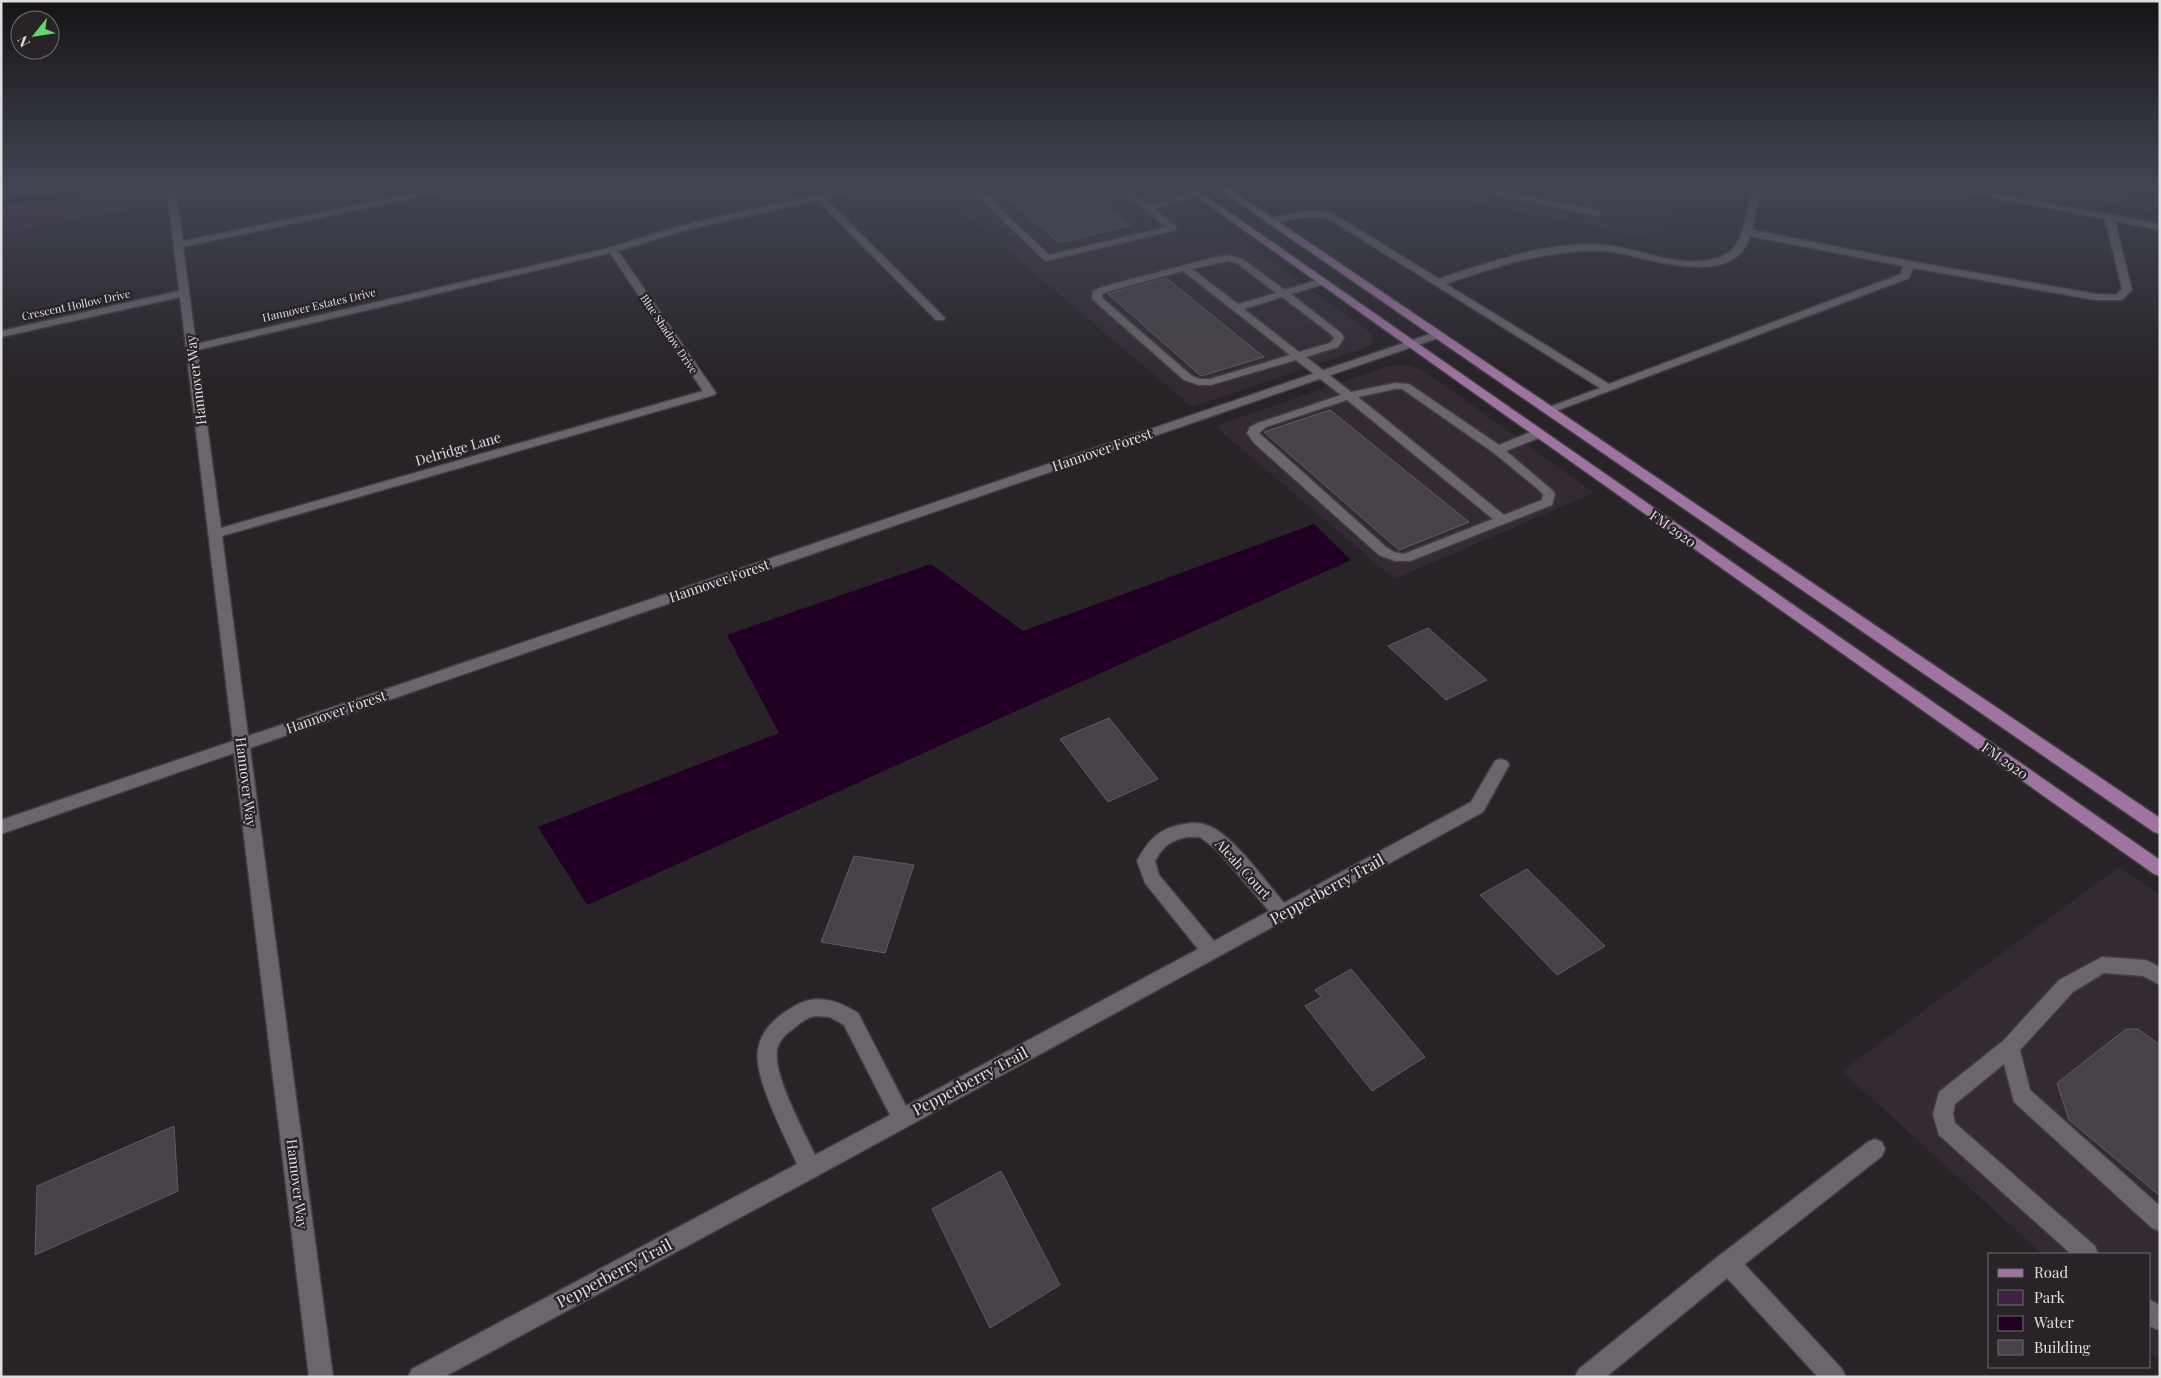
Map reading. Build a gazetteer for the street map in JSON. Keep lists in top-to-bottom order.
{
  "streets": {
    "main road": ["FM 2920"],
    "street": [
      "Crescent Hollow Drive",
      "Hannover Estates Drive",
      "Blue Shadow Drive",
      "Hannover Way",
      "Delridge Lane",
      "Hannover Forest",
      "Aleah Court",
      "Pepperberry Trail"
    ]
  },
  "crossings": [
    ["Crescent Hollow Drive", "Hannover Way"],
    ["Hannover Estates Drive", "Hannover Way"],
    ["Blue Shadow Drive", "Delridge Lane"],
    ["Hannover Way", "Delridge Lane"],
    ["Hannover Way", "Hannover Forest"],
    ["Hannover Forest", "FM 2920"],
    ["Aleah Court", "Pepperberry Trail"]
  ],
  "legend": [
    "Road",
    "Park",
    "Water",
    "Building"
  ],
  "north": "bottom left"
}
